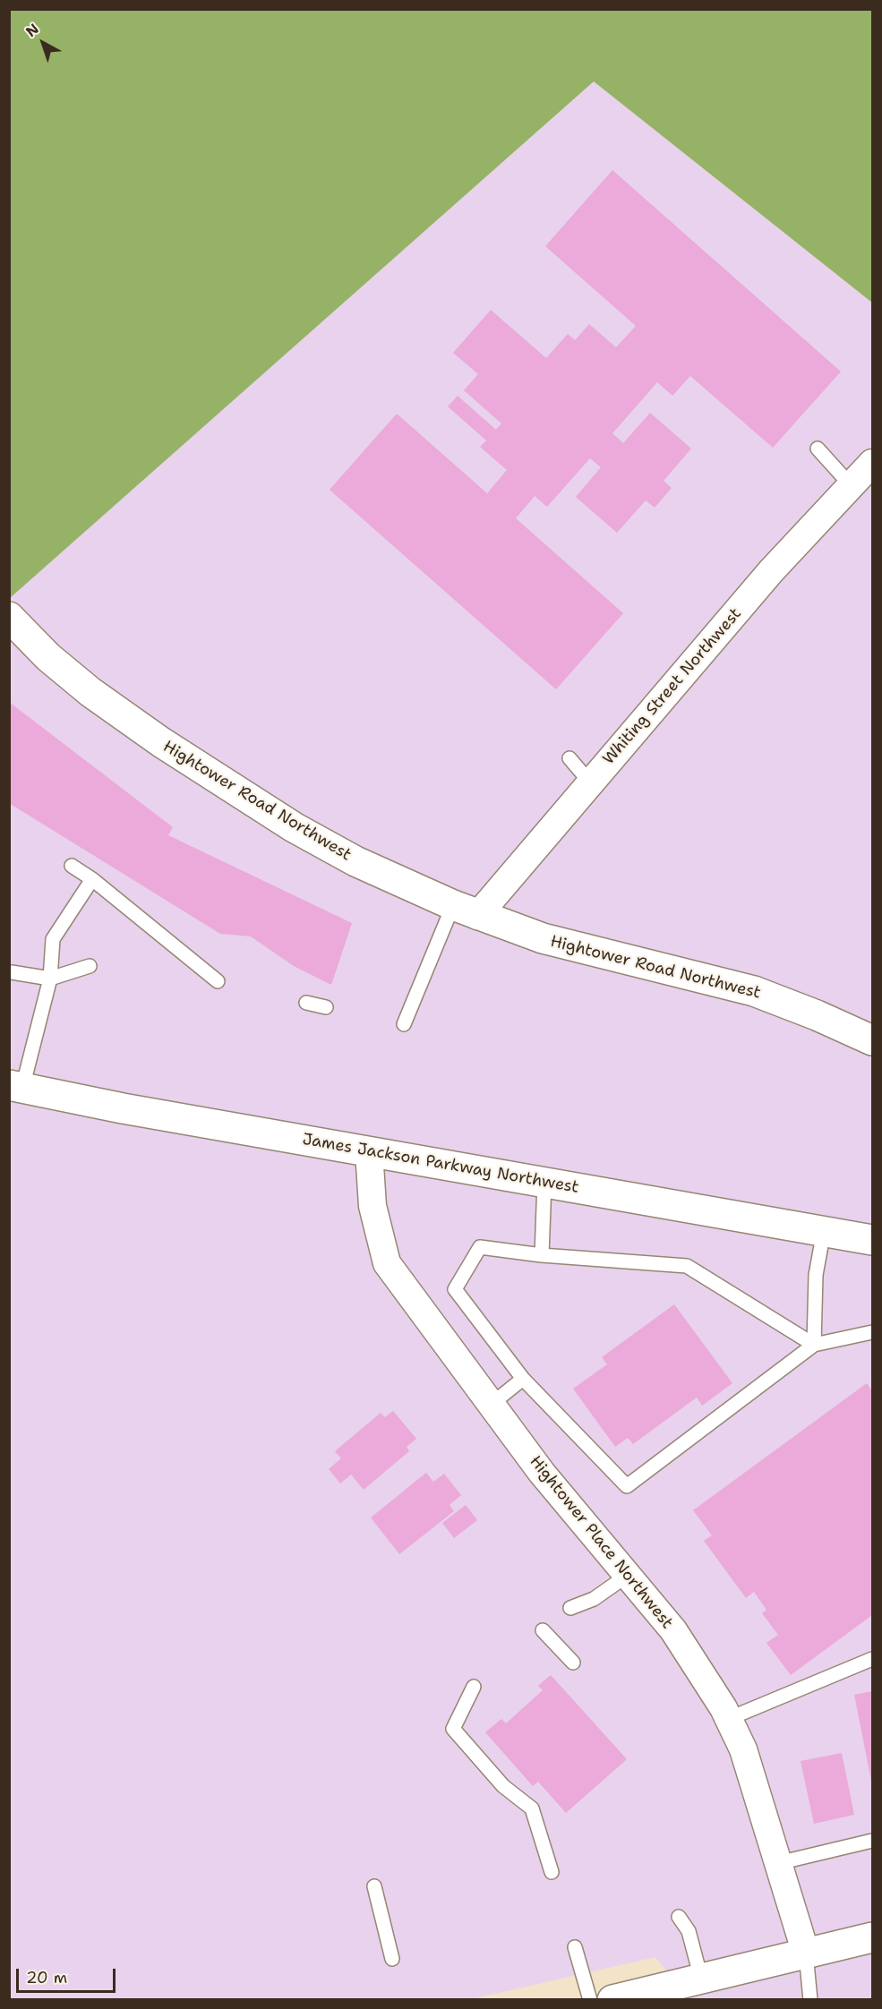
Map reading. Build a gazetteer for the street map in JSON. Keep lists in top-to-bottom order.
{
  "streets": {
    "main road": ["Hightower Road Northwest", "James Jackson Parkway Northwest"],
    "street": ["Whiting Street Northwest", "Hightower Place Northwest"]
  },
  "crossings": [
    ["Whiting Street Northwest", "Hightower Road Northwest"],
    ["James Jackson Parkway Northwest", "Hightower Place Northwest"]
  ],
  "scale_bar": "20 m",
  "north": "top left"
}
